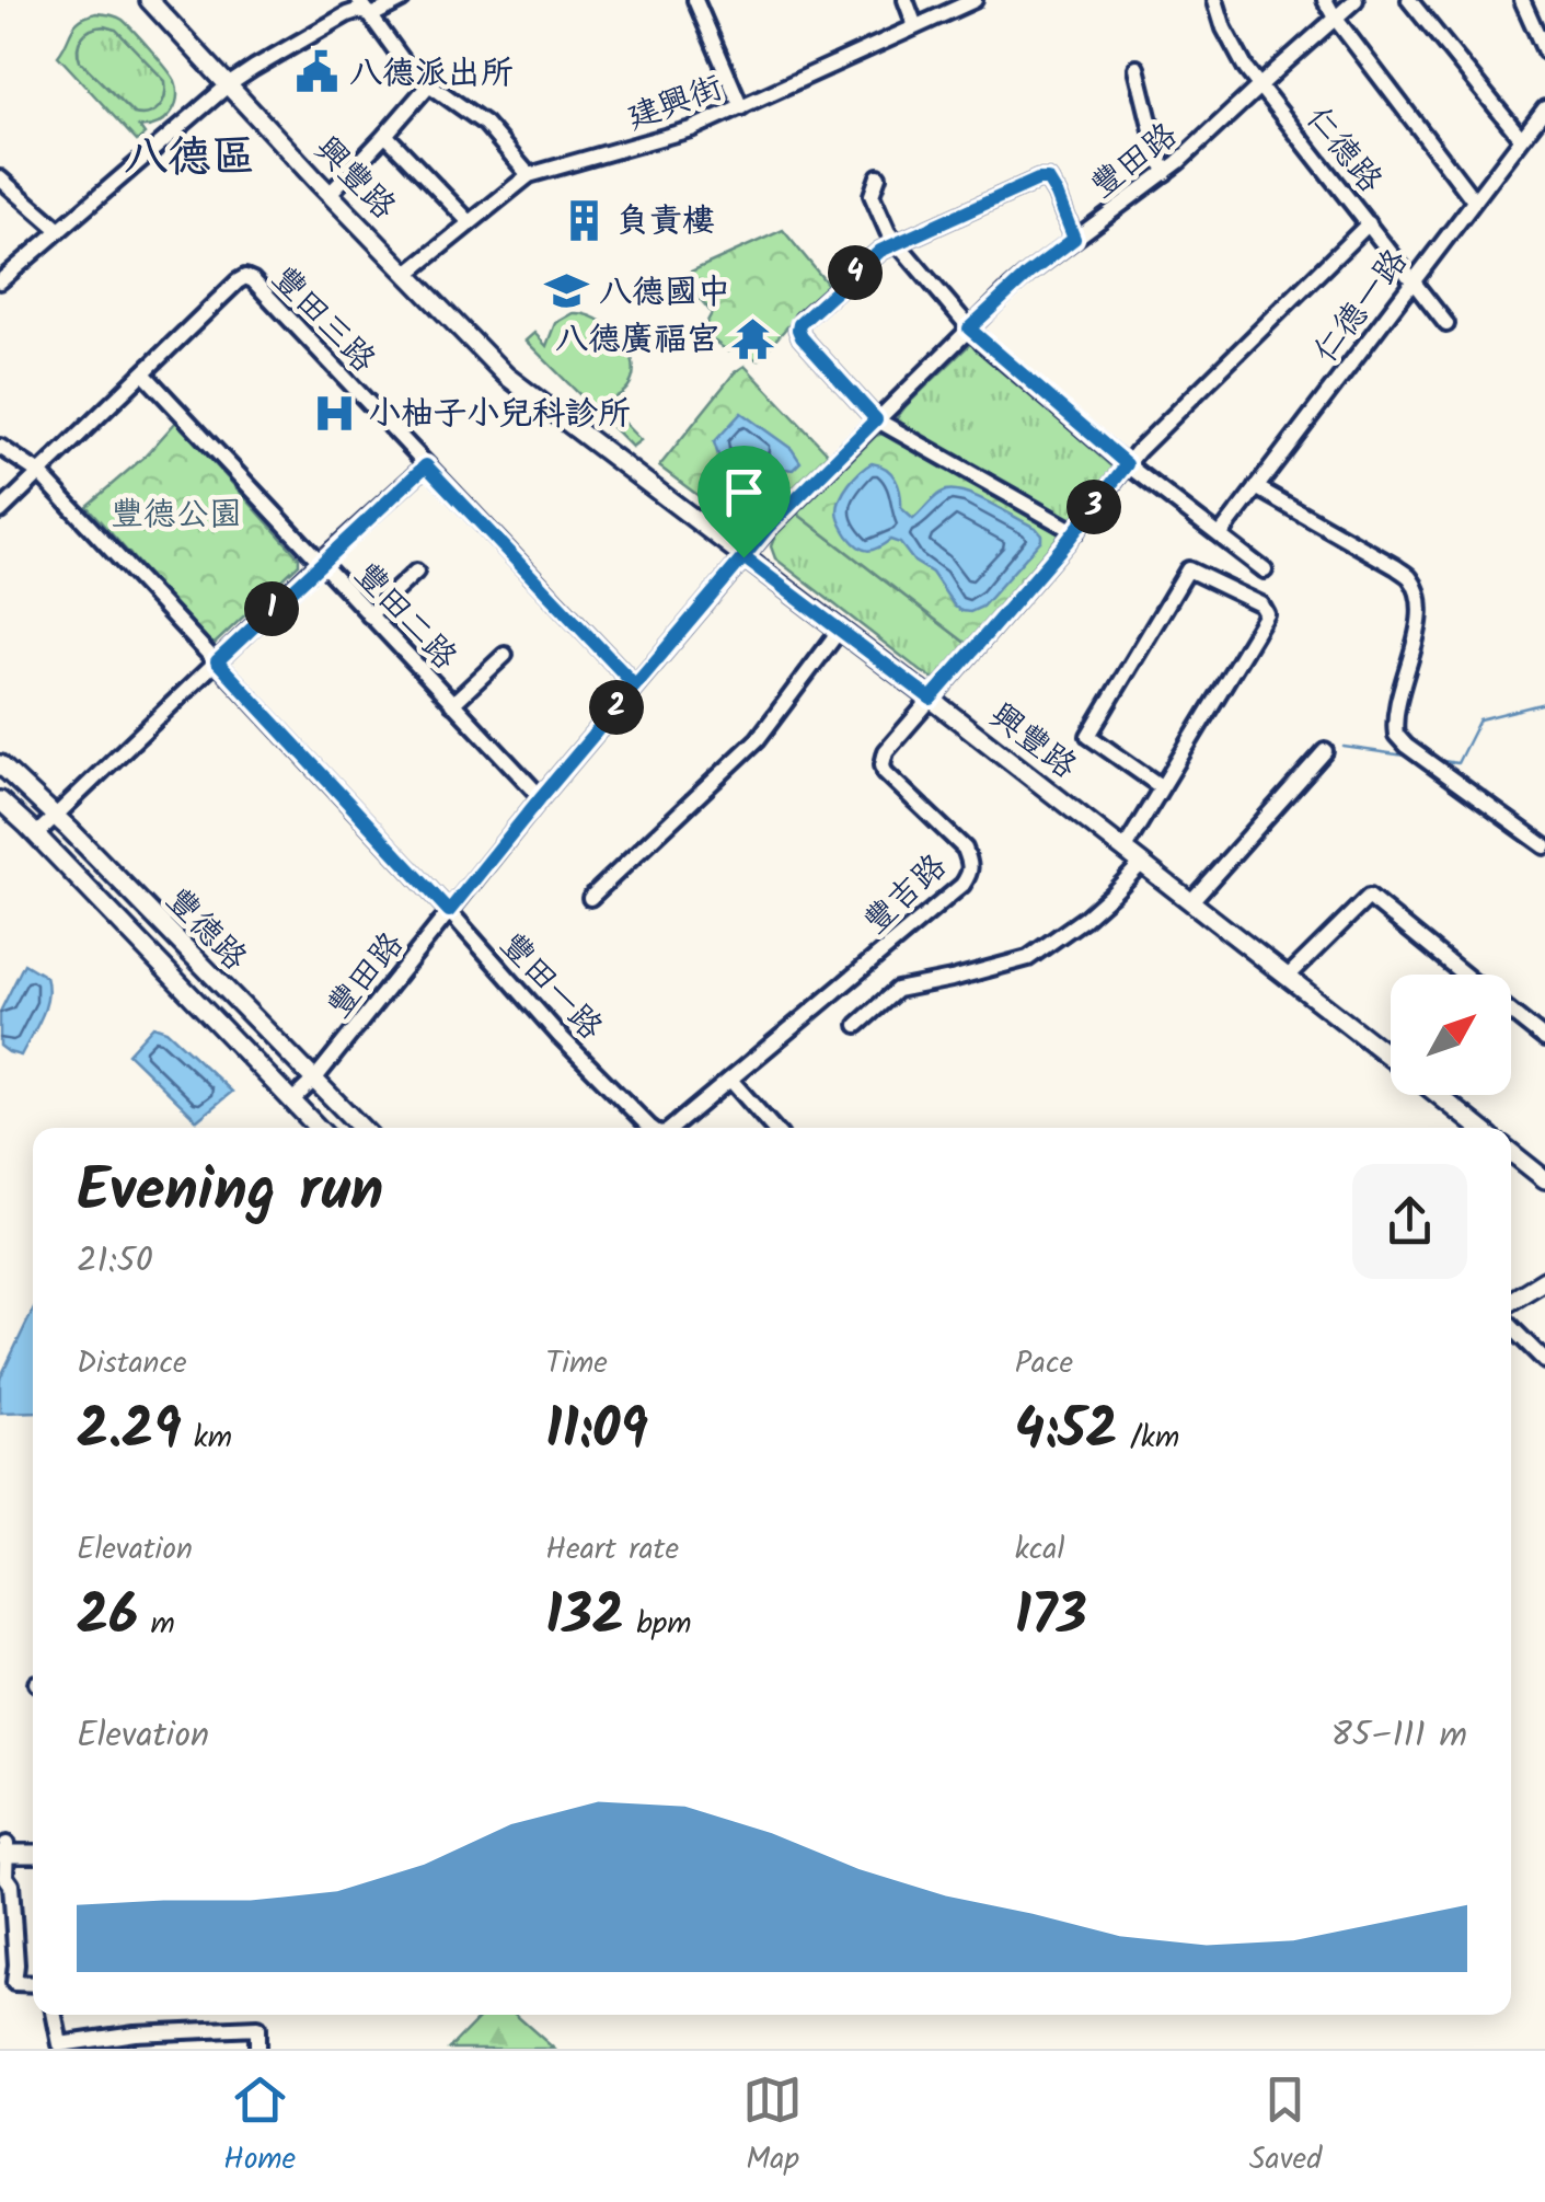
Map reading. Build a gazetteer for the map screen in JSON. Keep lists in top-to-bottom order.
{
  "streets": {
    "main road": ["興豐路", "豐德路"],
    "street": [
      "建興街",
      "仁德路",
      "豐田路",
      "仁德一路",
      "豐田三路",
      "豐田二路",
      "豐吉路",
      "豐田一路"
    ]
  },
  "crossings": [
    ["建興街", "興豐路"],
    ["仁德路", "豐田路"],
    ["仁德路", "仁德一路"],
    ["仁德路", "豐吉路"],
    ["豐田路", "興豐路"],
    ["豐田路", "豐田三路"],
    ["豐田路", "豐田二路"],
    ["豐田路", "豐德路"],
    ["豐田路", "豐田一路"],
    ["興豐路", "豐吉路"],
    ["豐田三路", "豐田二路"]
  ],
  "districts": ["八德區"],
  "parks": ["豐德公園"],
  "places": {
    "public building": ["八德派出所"],
    "building": ["負責樓"],
    "school or university": ["八德國中"],
    "temple": ["八德廣福宮"],
    "hospital": ["小柚子小兒科診所"]
  },
  "north": "top right",
  "page": {
    "pins": [
      "4",
      "3",
      "1",
      "2"
    ],
    "heading": ["Evening run", "21:50"],
    "stats": [
      ["Distance", "2.29 km"],
      ["Time", "11:09"],
      ["Pace", "4:52 /km"],
      ["Elevation", "26 m"],
      ["Heart rate", "132 bpm"],
      ["kcal", "173"]
    ],
    "chart": ["Elevation", "85–111 m"],
    "tabs": ["Home", "Map", "Saved"]
  }
}
